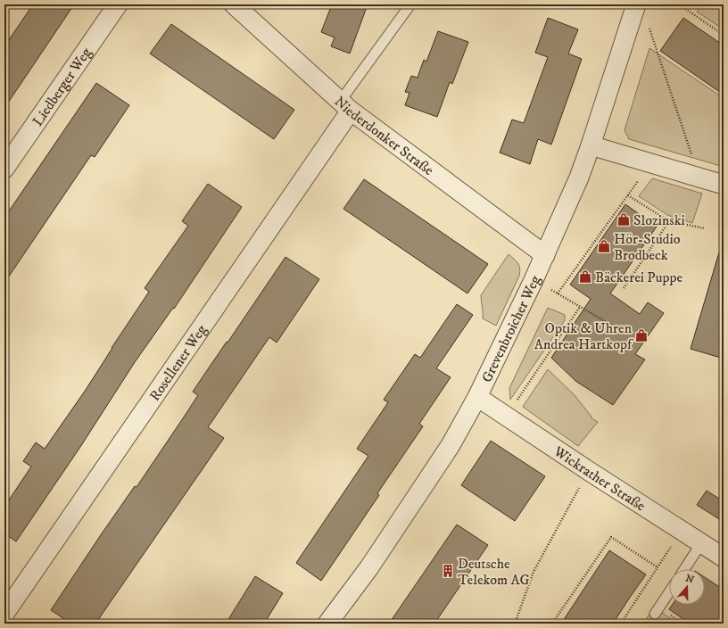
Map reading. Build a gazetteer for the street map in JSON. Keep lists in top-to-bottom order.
{
  "streets": {
    "street": [
      "Liedberger Weg",
      "Niederdonker Straße",
      "Grevenbroicher Weg",
      "Rosellener Weg",
      "Wickrather Straße"
    ]
  },
  "crossings": [
    ["Niederdonker Straße", "Grevenbroicher Weg"],
    ["Niederdonker Straße", "Rosellener Weg"],
    ["Grevenbroicher Weg", "Wickrather Straße"]
  ],
  "places": {
    "shop": [
      "Slozinski",
      "Hör-Studio Brodbeck",
      "Bäckerei Puppe",
      "Optik & Uhren Andrea Hartkopf"
    ],
    "building": ["Deutsche Telekom AG"]
  },
  "north": "top"
}
